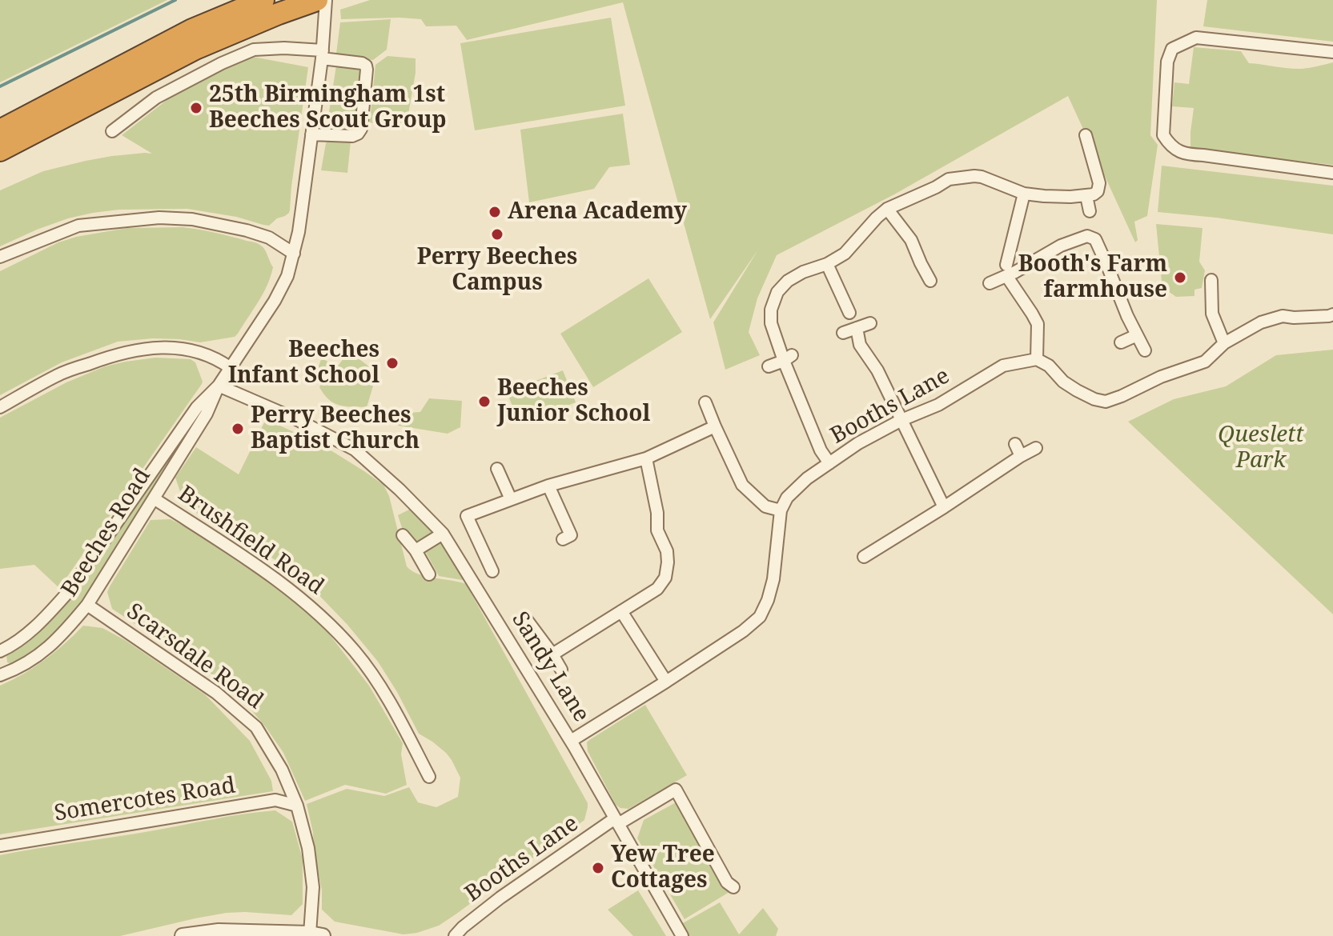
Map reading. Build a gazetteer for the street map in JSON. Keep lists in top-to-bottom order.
{
  "streets": {
    "street": [
      "Booths Lane",
      "Beeches Road",
      "Brushfield Road",
      "Scarsdale Road",
      "Sandy Lane",
      "Somercotes Road"
    ]
  },
  "crossings": [
    ["Booths Lane", "Sandy Lane"],
    ["Beeches Road", "Brushfield Road"],
    ["Beeches Road", "Scarsdale Road"],
    ["Beeches Road", "Sandy Lane"],
    ["Scarsdale Road", "Somercotes Road"]
  ],
  "parks": ["Queslett Park"],
  "places": [
    "25th Birmingham 1st Beeches Scout Group",
    "Arena Academy",
    "Perry Beeches Campus",
    "Booth's Farm farmhouse",
    "Beeches Infant School",
    "Beeches Junior School",
    "Perry Beeches Baptist Church",
    "Yew Tree Cottages"
  ]
}
